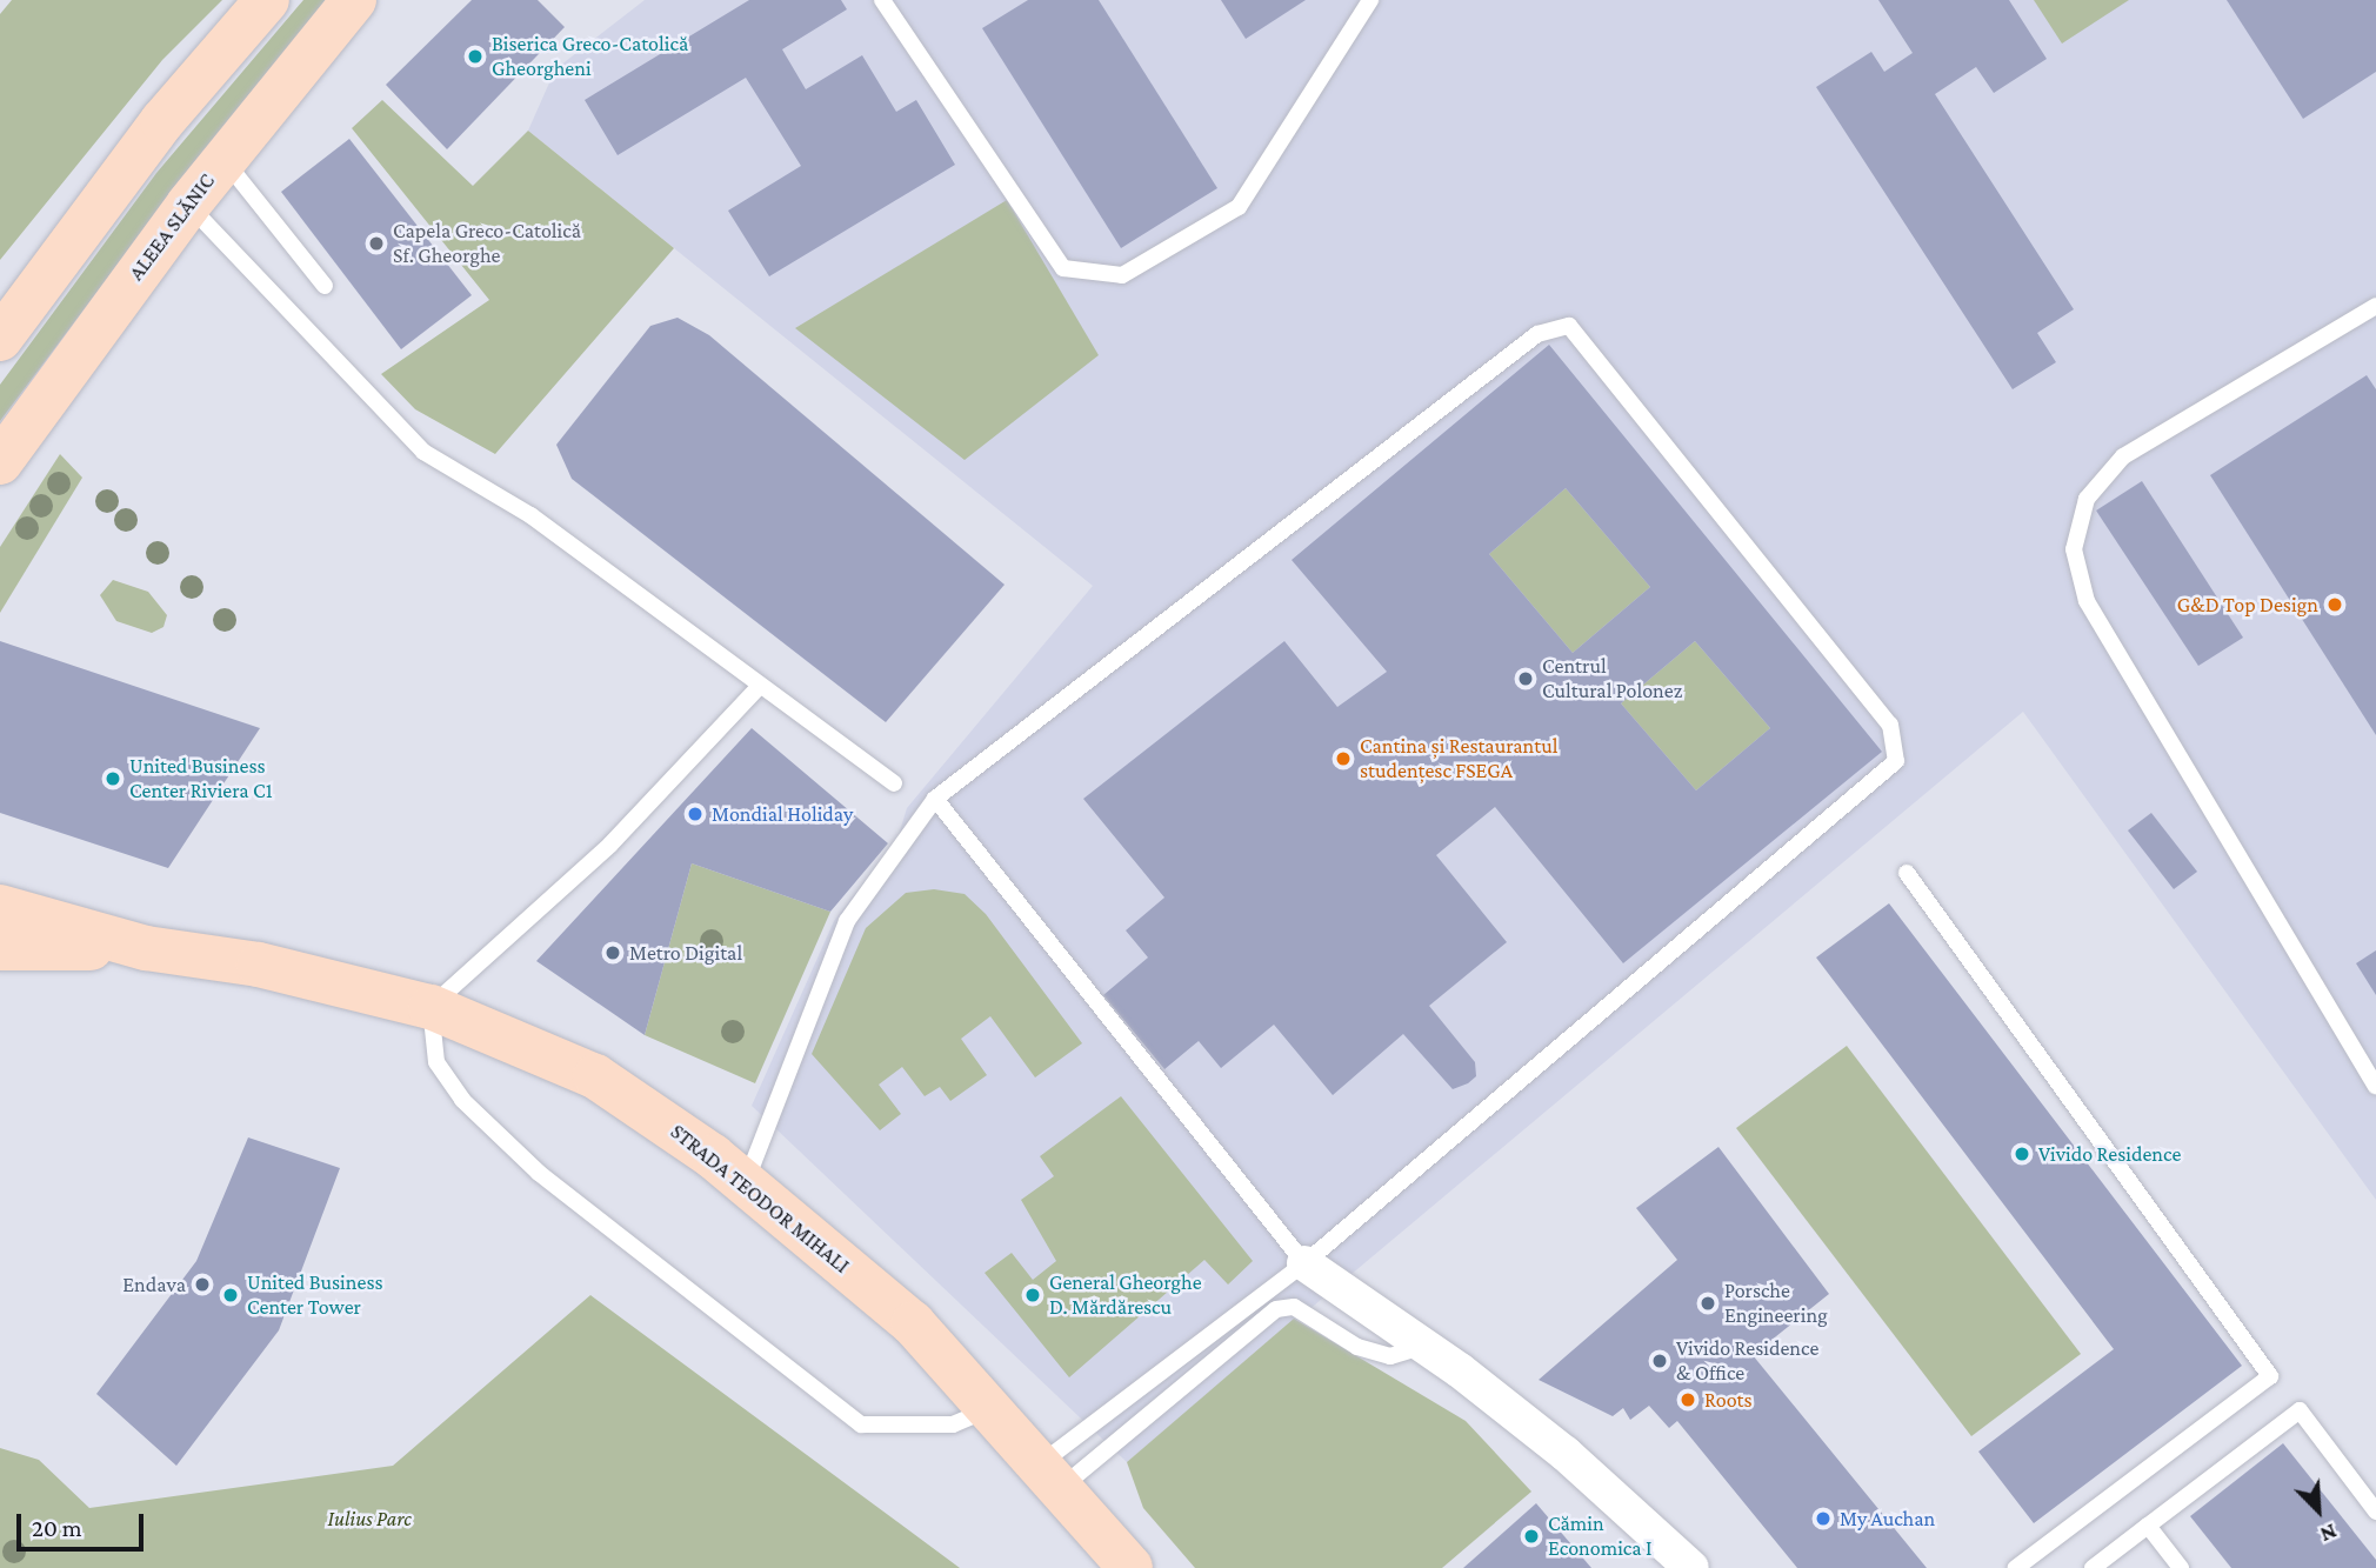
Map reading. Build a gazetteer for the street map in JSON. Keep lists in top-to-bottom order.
{
  "streets": {
    "main road": ["ALEEA SLĂNIC", "STRADA TEODOR MIHALI"]
  },
  "parks": ["Iulius Parc"],
  "places": [
    "Biserica Greco-Catolică Gheorgheni",
    "Capela Greco-Catolică Sf. Gheorghe",
    "G&D Top Design",
    "Centrul Cultural Polonez",
    "Cantina și Restaurantul studențesc FSEGA",
    "United Business Center Riviera C1",
    "Mondial Holiday",
    "Metro Digital",
    "Vivido Residence",
    "Endava",
    "United Business Center Tower",
    "General Gheorghe D. Mărdărescu",
    "Porsche Engineering",
    "Vivido Residence & Office",
    "Roots",
    "My Auchan",
    "Cămin Economica I"
  ],
  "scale_bar": "20 m",
  "north": "bottom right"
}
